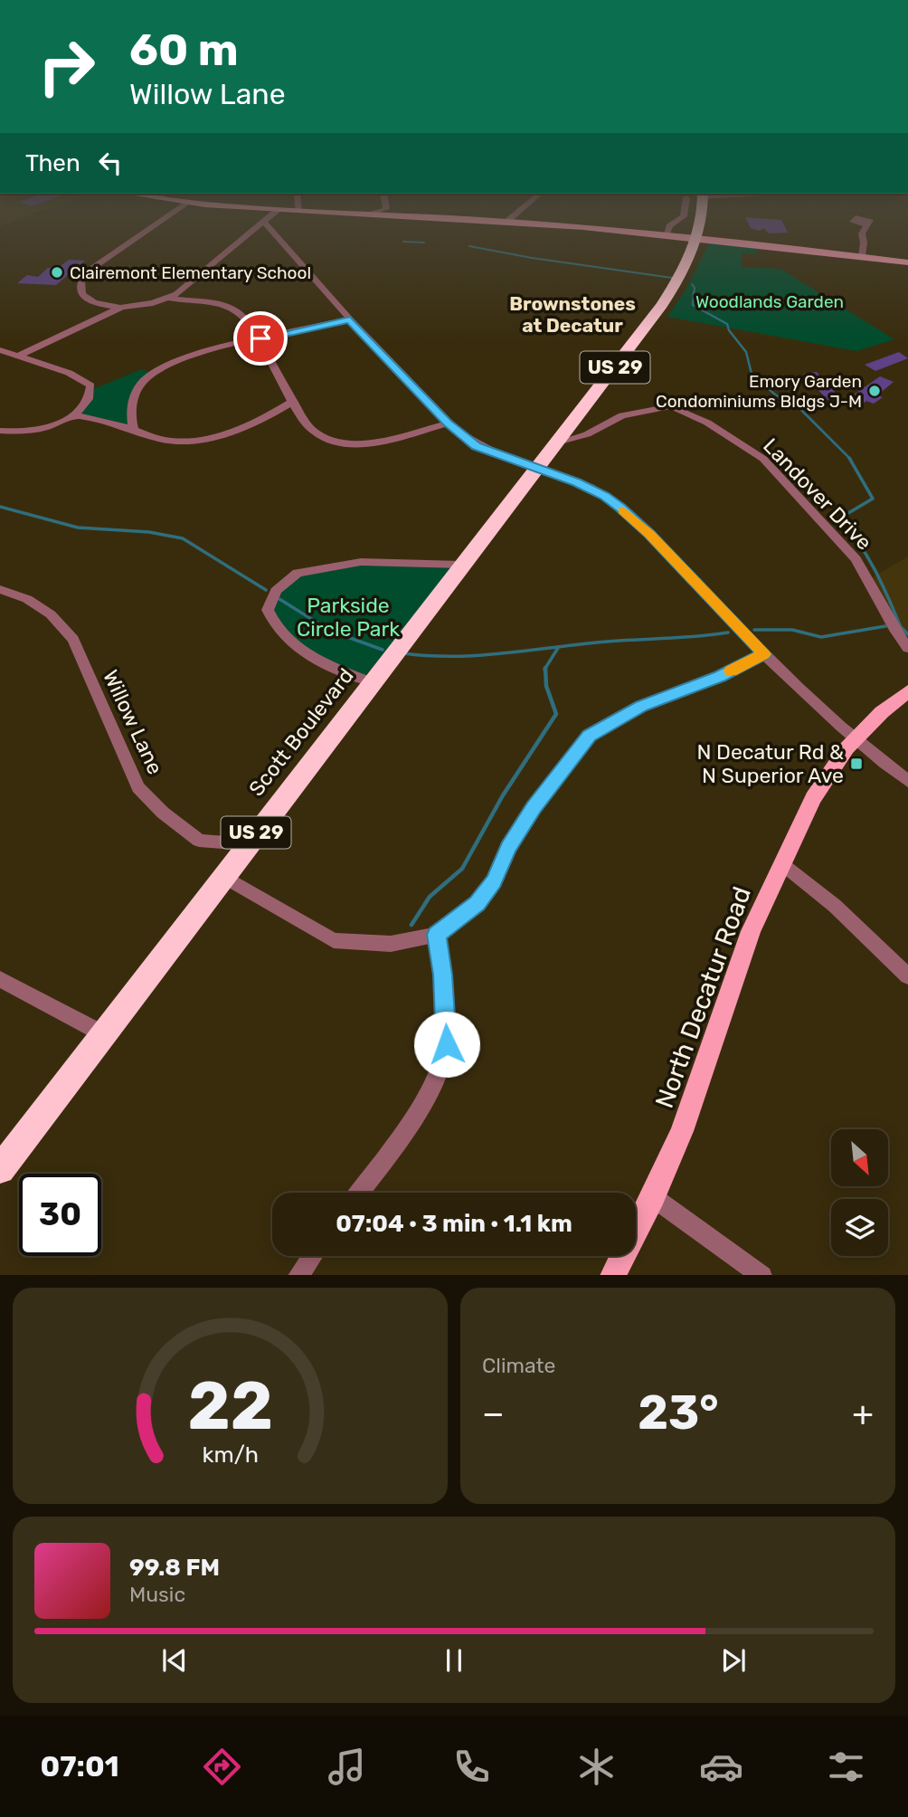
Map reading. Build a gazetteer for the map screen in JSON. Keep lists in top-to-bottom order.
{
  "streets": {
    "highway": ["US 29", "Scott Boulevard"],
    "main road": ["North Decatur Road"],
    "street": ["Landover Drive", "Willow Lane"]
  },
  "crossings": [
    ["Landover Drive", "Scott Boulevard"],
    ["Willow Lane", "Scott Boulevard"]
  ],
  "districts": ["Brownstones at Decatur"],
  "parks": ["Woodlands Garden", "Parkside Circle Park"],
  "places": {
    "other": ["Clairemont Elementary School", "Emory Garden Condominiums Bldgs J-M"],
    "transit": ["N Decatur Rd & N Superior Ave"]
  },
  "north": "bottom right",
  "page": {
    "turn": ["60 m", "Willow Lane"],
    "then": "Then",
    "limit": "30",
    "trip": "07:04 · 3 min · 1.1 km",
    "tile": "Climate",
    "heat": ["−", "23°", "+"],
    "song": ["99.8 FM", "Music"],
    "tabs": "07:01",
    "gauge": ["22", "km/h"]
  }
}
